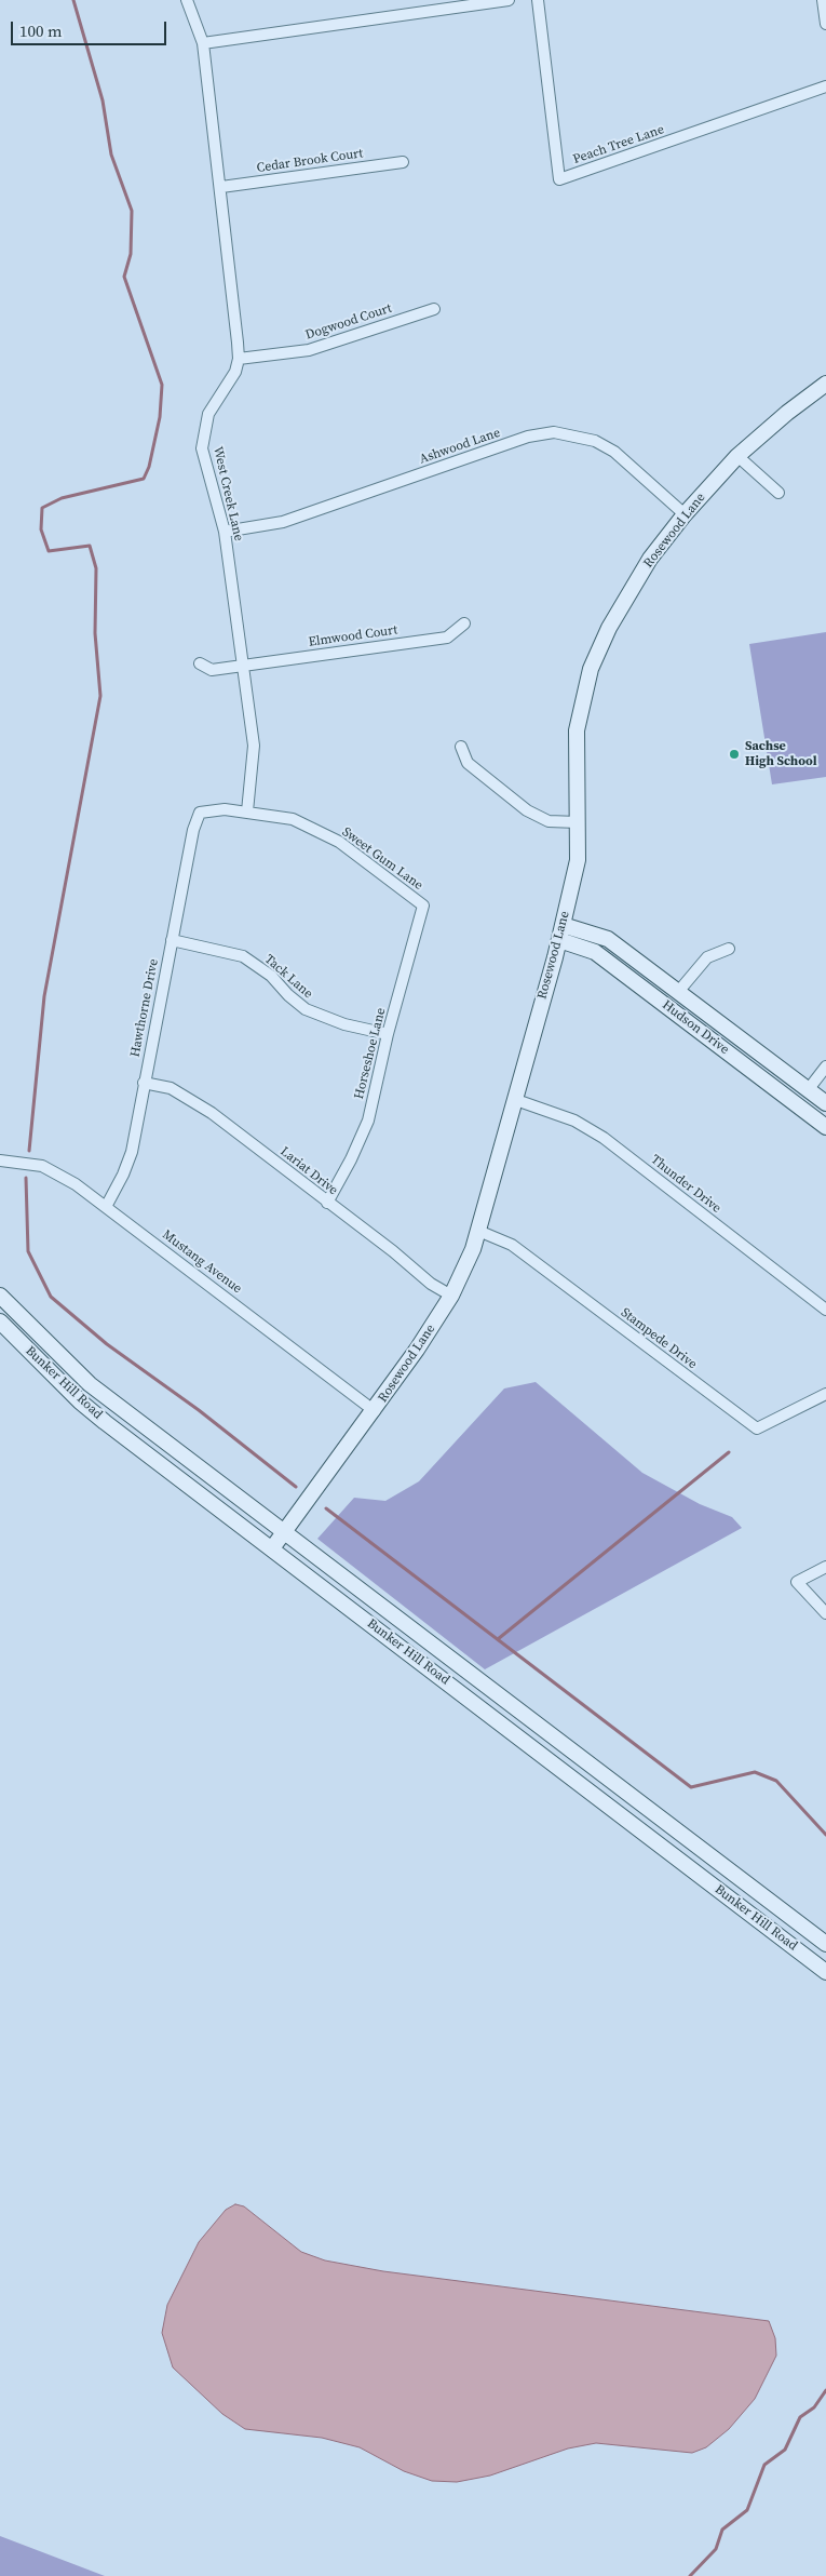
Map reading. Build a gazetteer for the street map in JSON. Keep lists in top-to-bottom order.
{
  "streets": {
    "main road": ["Rosewood Lane", "Hudson Drive", "Bunker Hill Road"],
    "street": [
      "Peach Tree Lane",
      "Cedar Brook Court",
      "Dogwood Court",
      "Ashwood Lane",
      "West Creek Lane",
      "Elmwood Court",
      "Sweet Gum Lane",
      "Tack Lane",
      "Hawthorne Drive",
      "Horseshoe Lane",
      "Lariat Drive",
      "Thunder Drive",
      "Mustang Avenue",
      "Stampede Drive"
    ]
  },
  "crossings": [
    ["Cedar Brook Court", "West Creek Lane"],
    ["Dogwood Court", "West Creek Lane"],
    ["Ashwood Lane", "West Creek Lane"],
    ["Ashwood Lane", "Rosewood Lane"],
    ["West Creek Lane", "Elmwood Court"],
    ["West Creek Lane", "Sweet Gum Lane"],
    ["Rosewood Lane", "Hudson Drive"],
    ["Rosewood Lane", "Lariat Drive"],
    ["Rosewood Lane", "Thunder Drive"],
    ["Rosewood Lane", "Mustang Avenue"],
    ["Rosewood Lane", "Stampede Drive"],
    ["Rosewood Lane", "Bunker Hill Road"],
    ["Sweet Gum Lane", "Hawthorne Drive"],
    ["Sweet Gum Lane", "Horseshoe Lane"],
    ["Tack Lane", "Hawthorne Drive"],
    ["Tack Lane", "Horseshoe Lane"],
    ["Hawthorne Drive", "Lariat Drive"],
    ["Hawthorne Drive", "Mustang Avenue"],
    ["Horseshoe Lane", "Lariat Drive"]
  ],
  "places": ["Sachse High School"],
  "scale_bar": "100 m"
}
